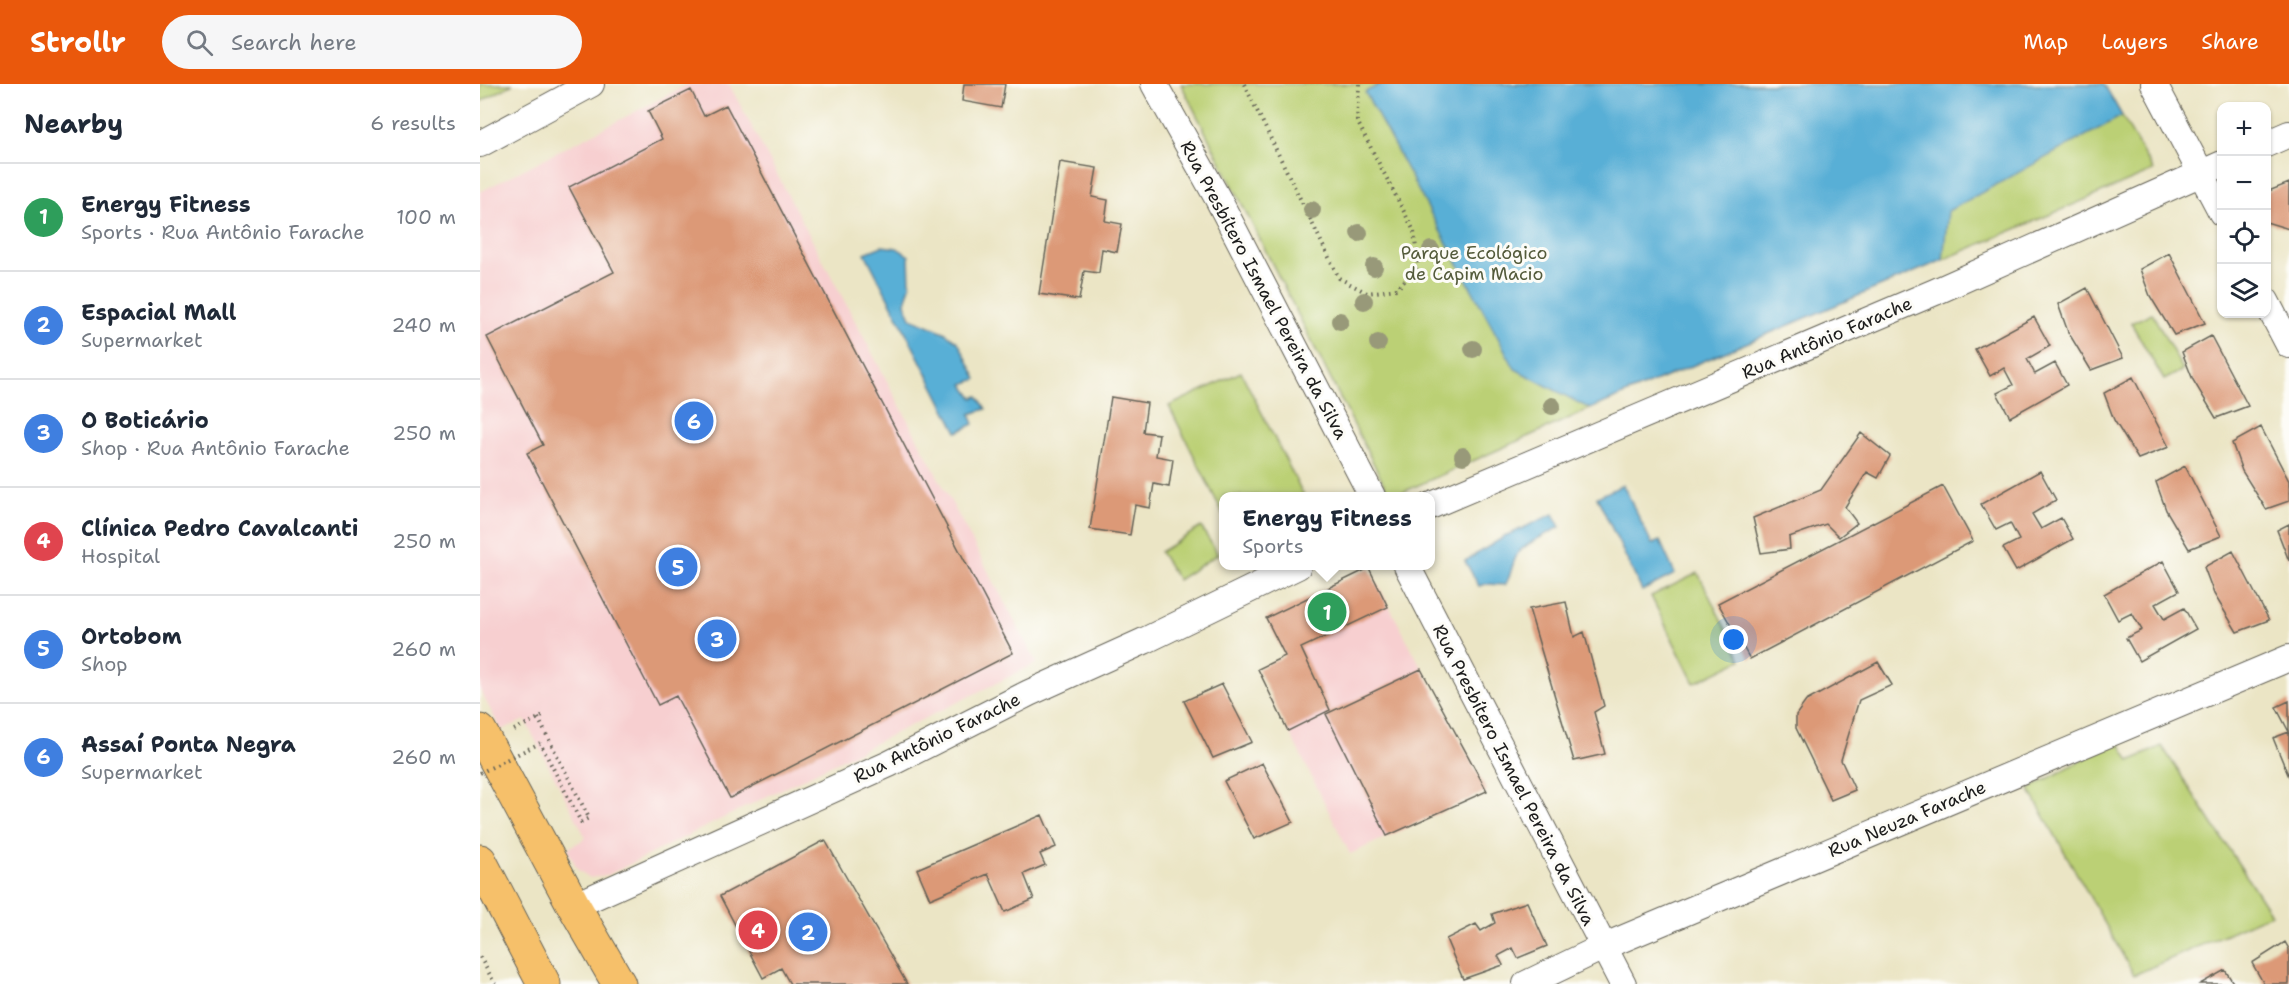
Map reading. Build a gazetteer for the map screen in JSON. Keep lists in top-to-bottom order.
{
  "streets": {
    "street": ["Rua Presbítero Ismael Pereira da Silva", "Rua Antônio Farache", "Rua Neuza Farache"]
  },
  "crossings": [
    ["Rua Presbítero Ismael Pereira da Silva", "Rua Neuza Farache"]
  ],
  "parks": ["Parque Ecológico de Capim Macio"],
  "page": {
    "header": "Strollr",
    "search": "Search here",
    "nav": ["Map", "Layers", "Share"],
    "heading": ["Nearby", "6 results"],
    "map_buttons": ["+", "−"],
    "list": [
      {
        "mark": "1",
        "name": "Energy Fitness",
        "note": "Sports · Rua Antônio Farache",
        "value": "100 m"
      },
      {
        "mark": "2",
        "name": "Espacial Mall",
        "note": "Supermarket",
        "value": "240 m"
      },
      {
        "mark": "3",
        "name": "O Boticário",
        "note": "Shop · Rua Antônio Farache",
        "value": "250 m"
      },
      {
        "mark": "4",
        "name": "Clínica Pedro Cavalcanti",
        "note": "Hospital",
        "value": "250 m"
      },
      {
        "mark": "5",
        "name": "Ortobom",
        "note": "Shop",
        "value": "260 m"
      },
      {
        "mark": "6",
        "name": "Assaí Ponta Negra",
        "note": "Supermarket",
        "value": "260 m"
      }
    ],
    "pins": [
      "6",
      "5",
      "1",
      "3",
      "4",
      "2"
    ],
    "popup": ["Energy Fitness", "Sports"]
  }
}
